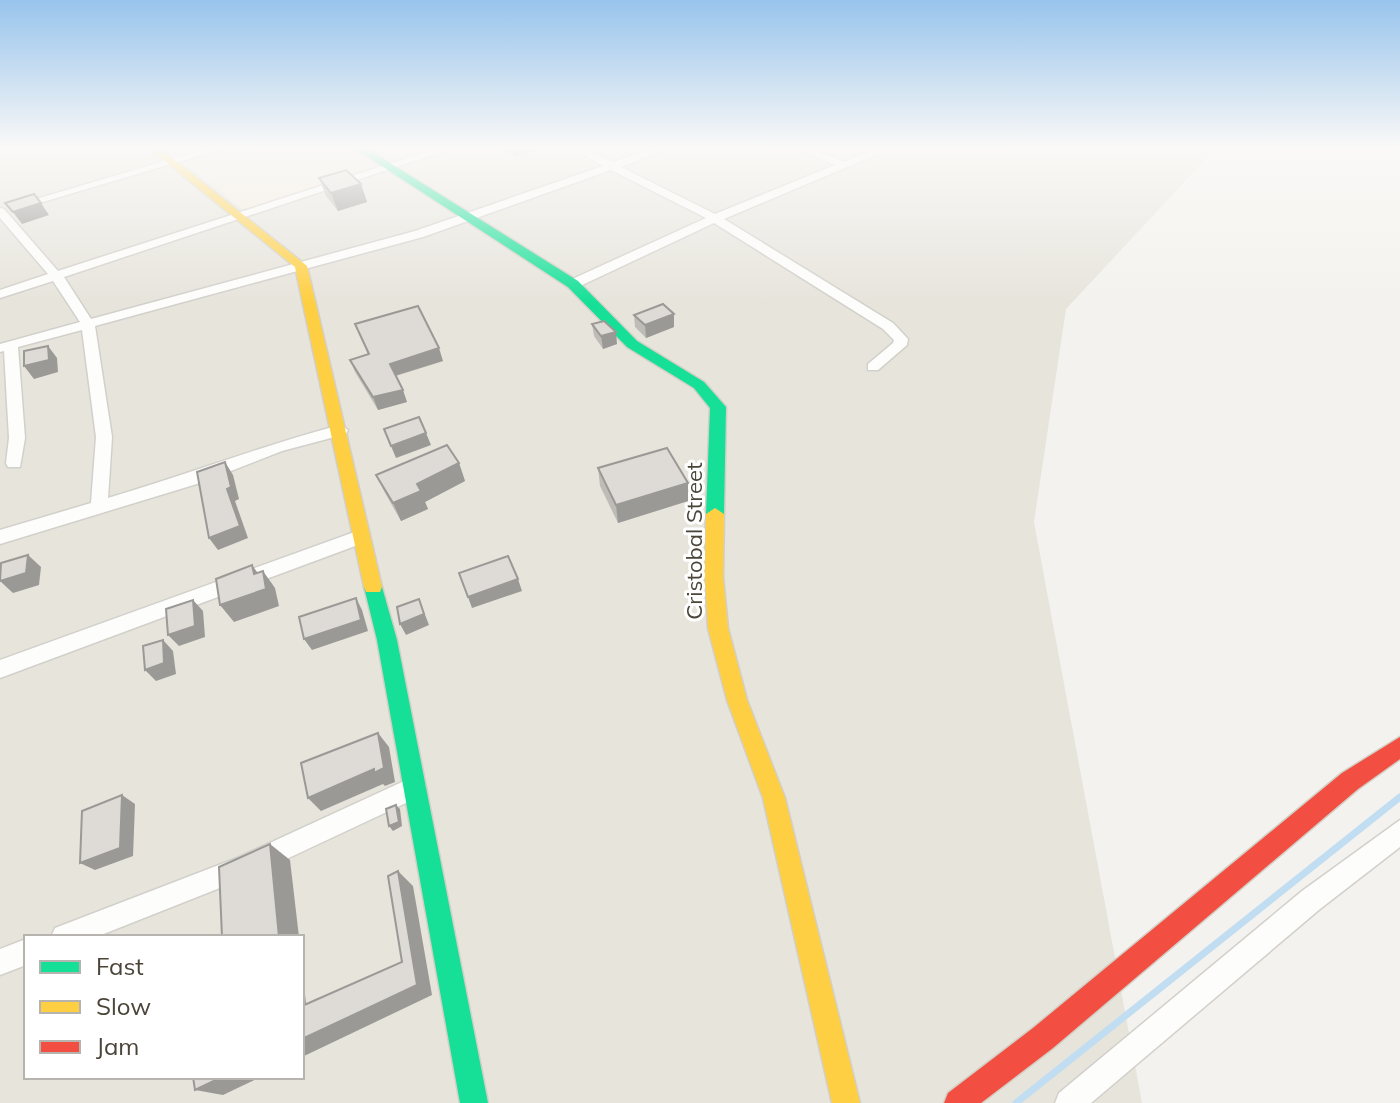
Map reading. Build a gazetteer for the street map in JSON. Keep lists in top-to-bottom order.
{
  "streets": {
    "street": ["Cristobal Street"]
  },
  "legend": ["Fast", "Slow", "Jam"]
}
